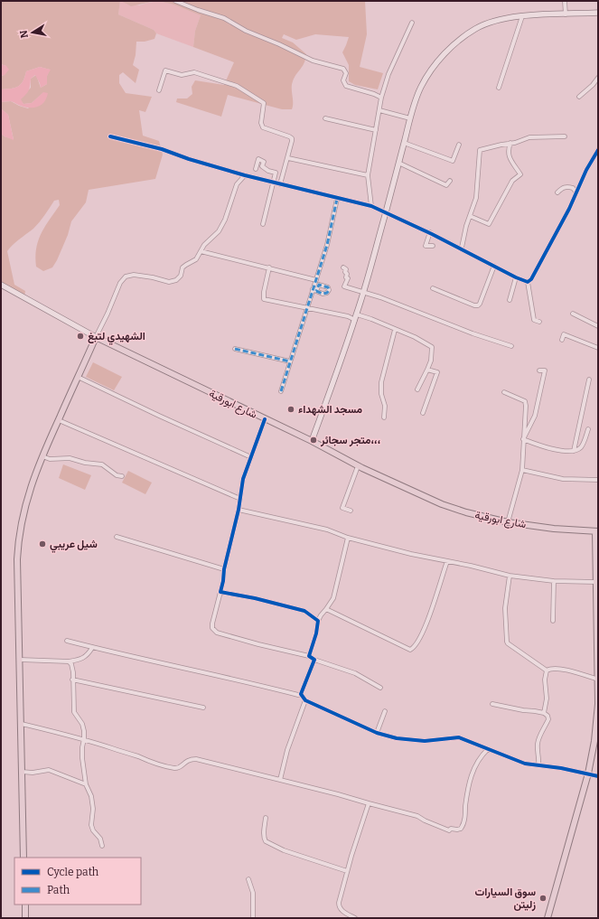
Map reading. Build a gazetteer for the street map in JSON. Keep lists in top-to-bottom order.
{
  "streets": {
    "main road": ["شارع ابورقية"]
  },
  "places": [
    "الشهيدي لتبغ",
    "مسجد الشهداء",
    "متجر سجائر،،،",
    "شيل عريبي",
    "سوق السيارات زليتن"
  ],
  "legend": ["Cycle path", "Path"],
  "north": "left"
}
